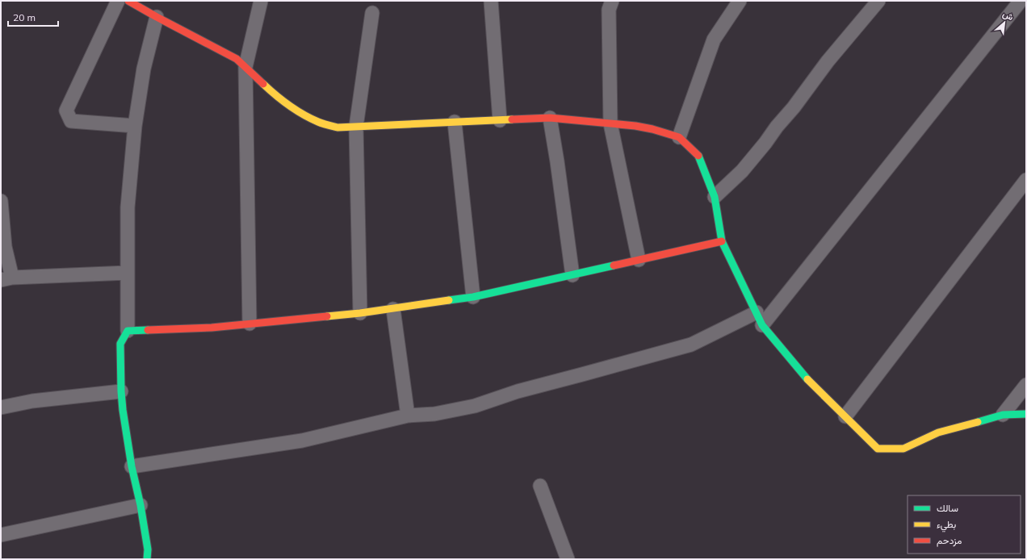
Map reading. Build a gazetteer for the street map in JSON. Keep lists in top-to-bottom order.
{
  "legend": ["سالك", "بطيء", "مزدحم"],
  "scale_bar": "20 m",
  "north": "top right"
}
